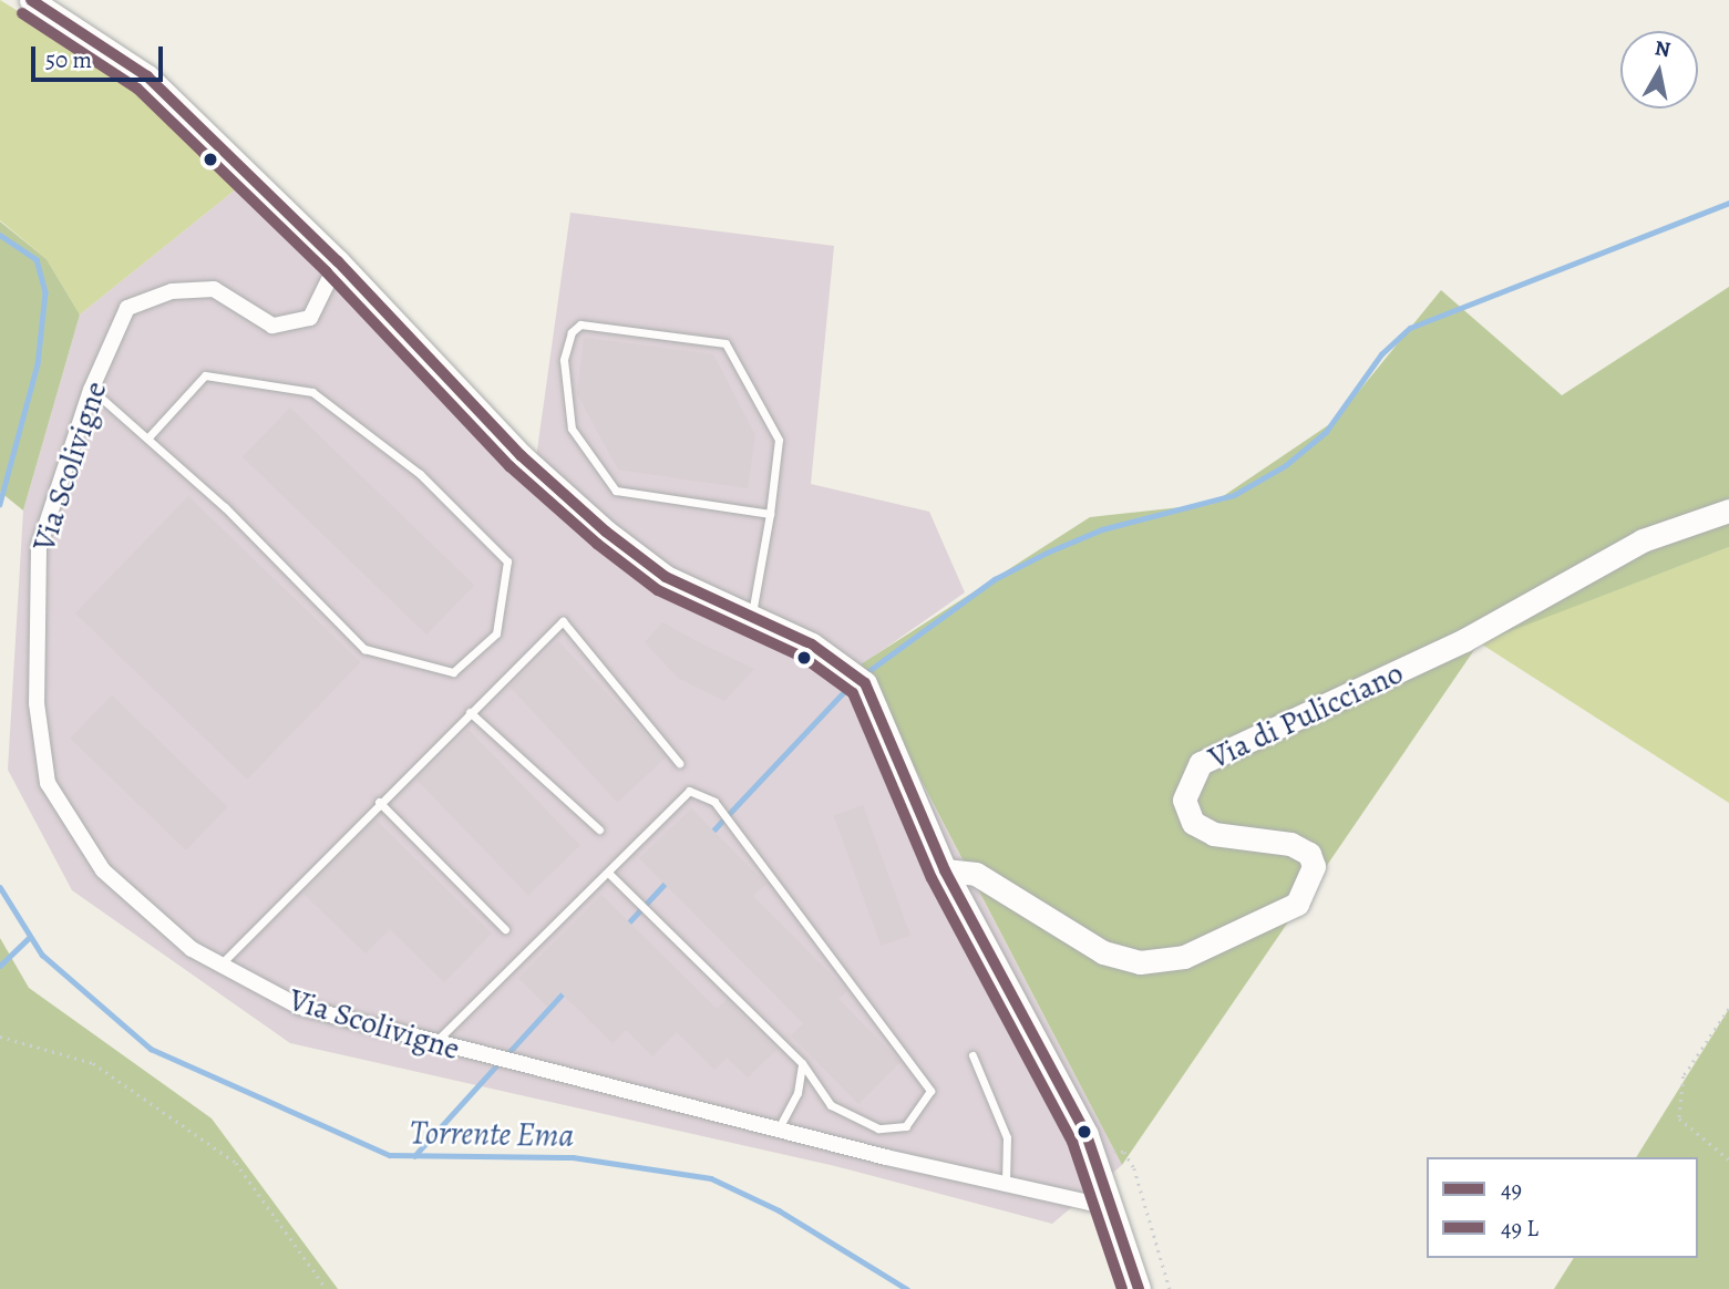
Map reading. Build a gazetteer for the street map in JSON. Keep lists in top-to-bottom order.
{
  "streets": {
    "main road": ["Via di Pulicciano"],
    "street": ["Via Scolivigne"]
  },
  "water": ["Torrente Ema"],
  "lines": ["transit line 49"],
  "legend": ["49", "49 L"],
  "scale_bar": "50 m",
  "north": "top"
}
